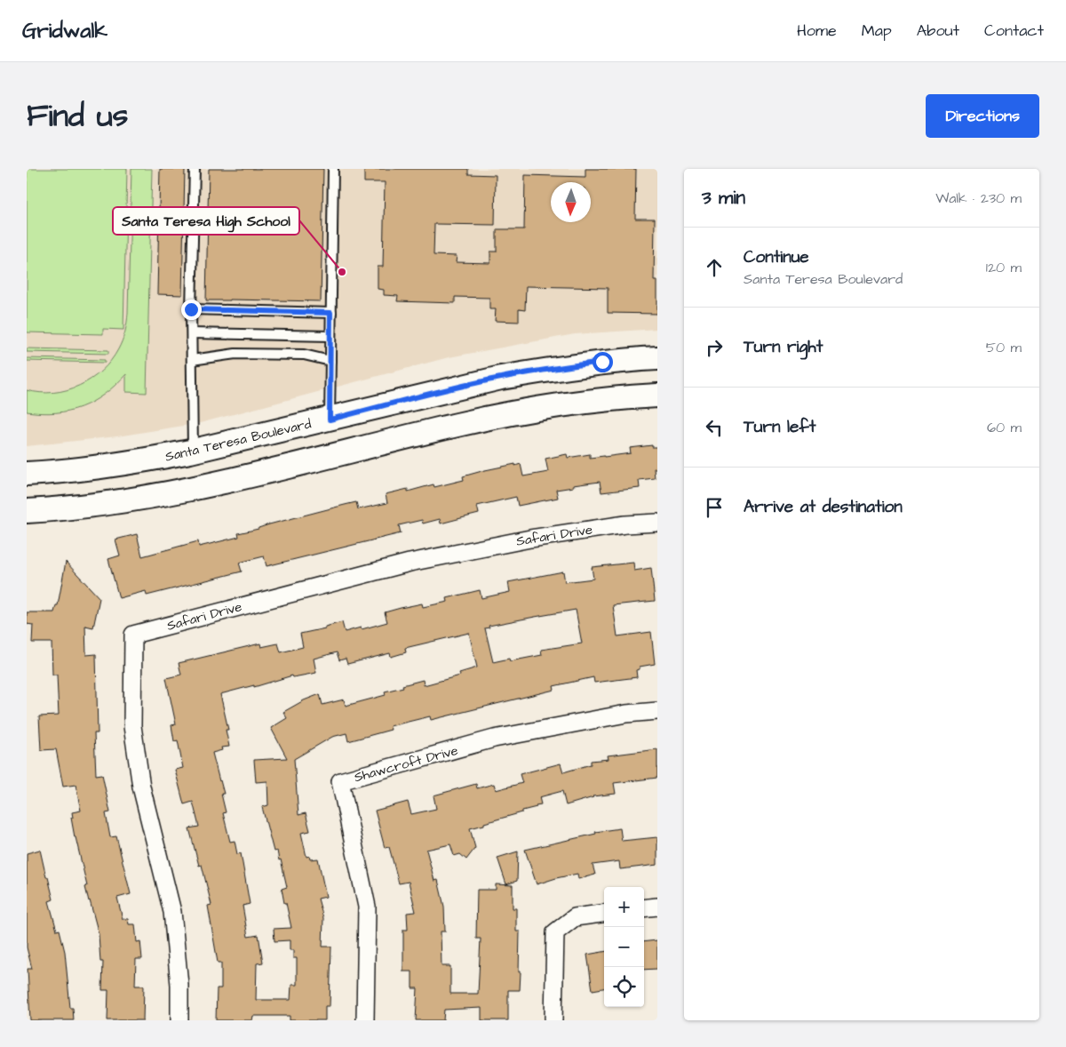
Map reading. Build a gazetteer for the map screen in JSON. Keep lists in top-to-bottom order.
{
  "streets": {
    "main road": ["Santa Teresa Boulevard"],
    "street": ["Safari Drive", "Shawcroft Drive"]
  },
  "places": ["Santa Teresa High School"],
  "north": "bottom",
  "page": {
    "header": "Gridwalk",
    "nav": [
      "Home",
      "Map",
      "About",
      "Contact"
    ],
    "title": "Find us",
    "buttons": "Directions",
    "heading": ["3 min", "Walk · 230 m"],
    "list": [
      ["Continue", "Santa Teresa Boulevard", "120 m"],
      ["Turn right", "50 m"],
      ["Turn left", "60 m"],
      "Arrive at destination"
    ],
    "map_buttons": ["+", "−"]
  }
}
